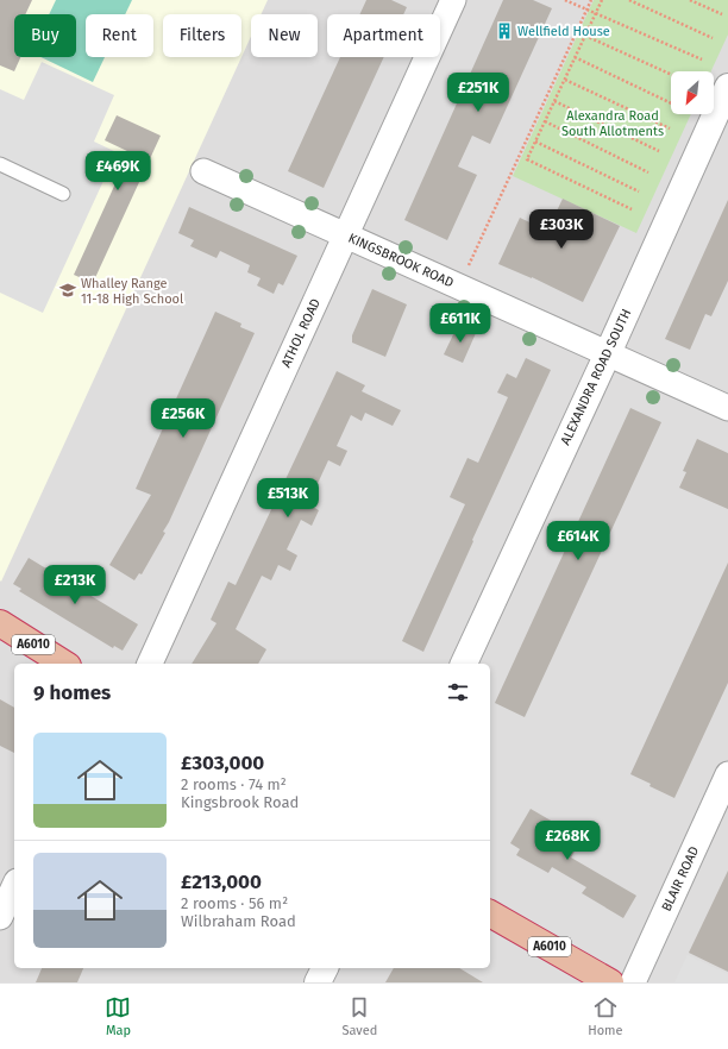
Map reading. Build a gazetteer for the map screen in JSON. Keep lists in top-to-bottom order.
{
  "streets": {
    "highway": ["A6010"],
    "street": [
      "KINGSBROOK ROAD",
      "ATHOL ROAD",
      "ALEXANDRA ROAD SOUTH",
      "BLAIR ROAD"
    ]
  },
  "crossings": [
    ["KINGSBROOK ROAD", "ATHOL ROAD"],
    ["KINGSBROOK ROAD", "ALEXANDRA ROAD SOUTH"]
  ],
  "parks": ["Alexandra Road South Allotments"],
  "places": {
    "building": ["Wellfield House"],
    "school or university": ["Whalley Range 11-18 High School"]
  },
  "north": "bottom left",
  "page": {
    "chip": [
      "Buy",
      "Rent",
      "Filters",
      "New",
      "Apartment"
    ],
    "price": [
      "£251K",
      "£469K",
      "£303K",
      "£611K",
      "£256K",
      "£513K",
      "£614K",
      "£213K",
      "£268K"
    ],
    "heading": "9 homes",
    "list": [
      {
        "name": "£303,000",
        "note": "2 rooms · 74 m² · Kingsbrook Road"
      },
      {
        "name": "£213,000",
        "note": "2 rooms · 56 m² · Wilbraham Road"
      }
    ],
    "tabs": ["Map", "Saved", "Home"]
  }
}
